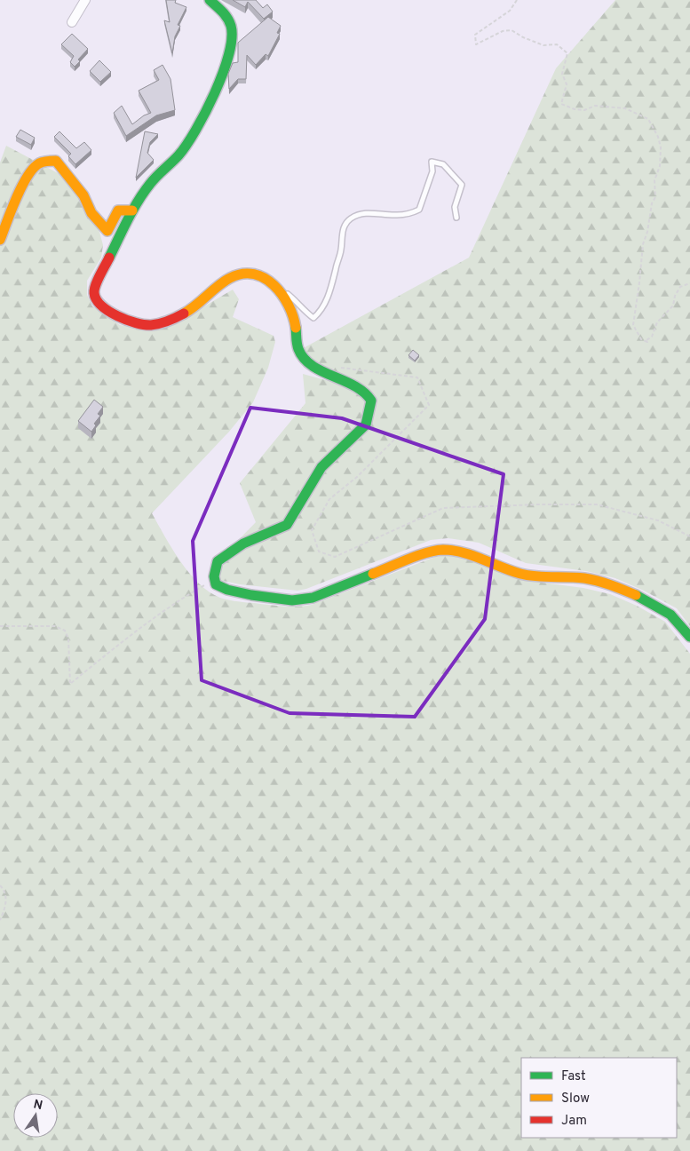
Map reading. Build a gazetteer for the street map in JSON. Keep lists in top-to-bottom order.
{
  "legend": ["Fast", "Slow", "Jam"],
  "north": "top"
}
